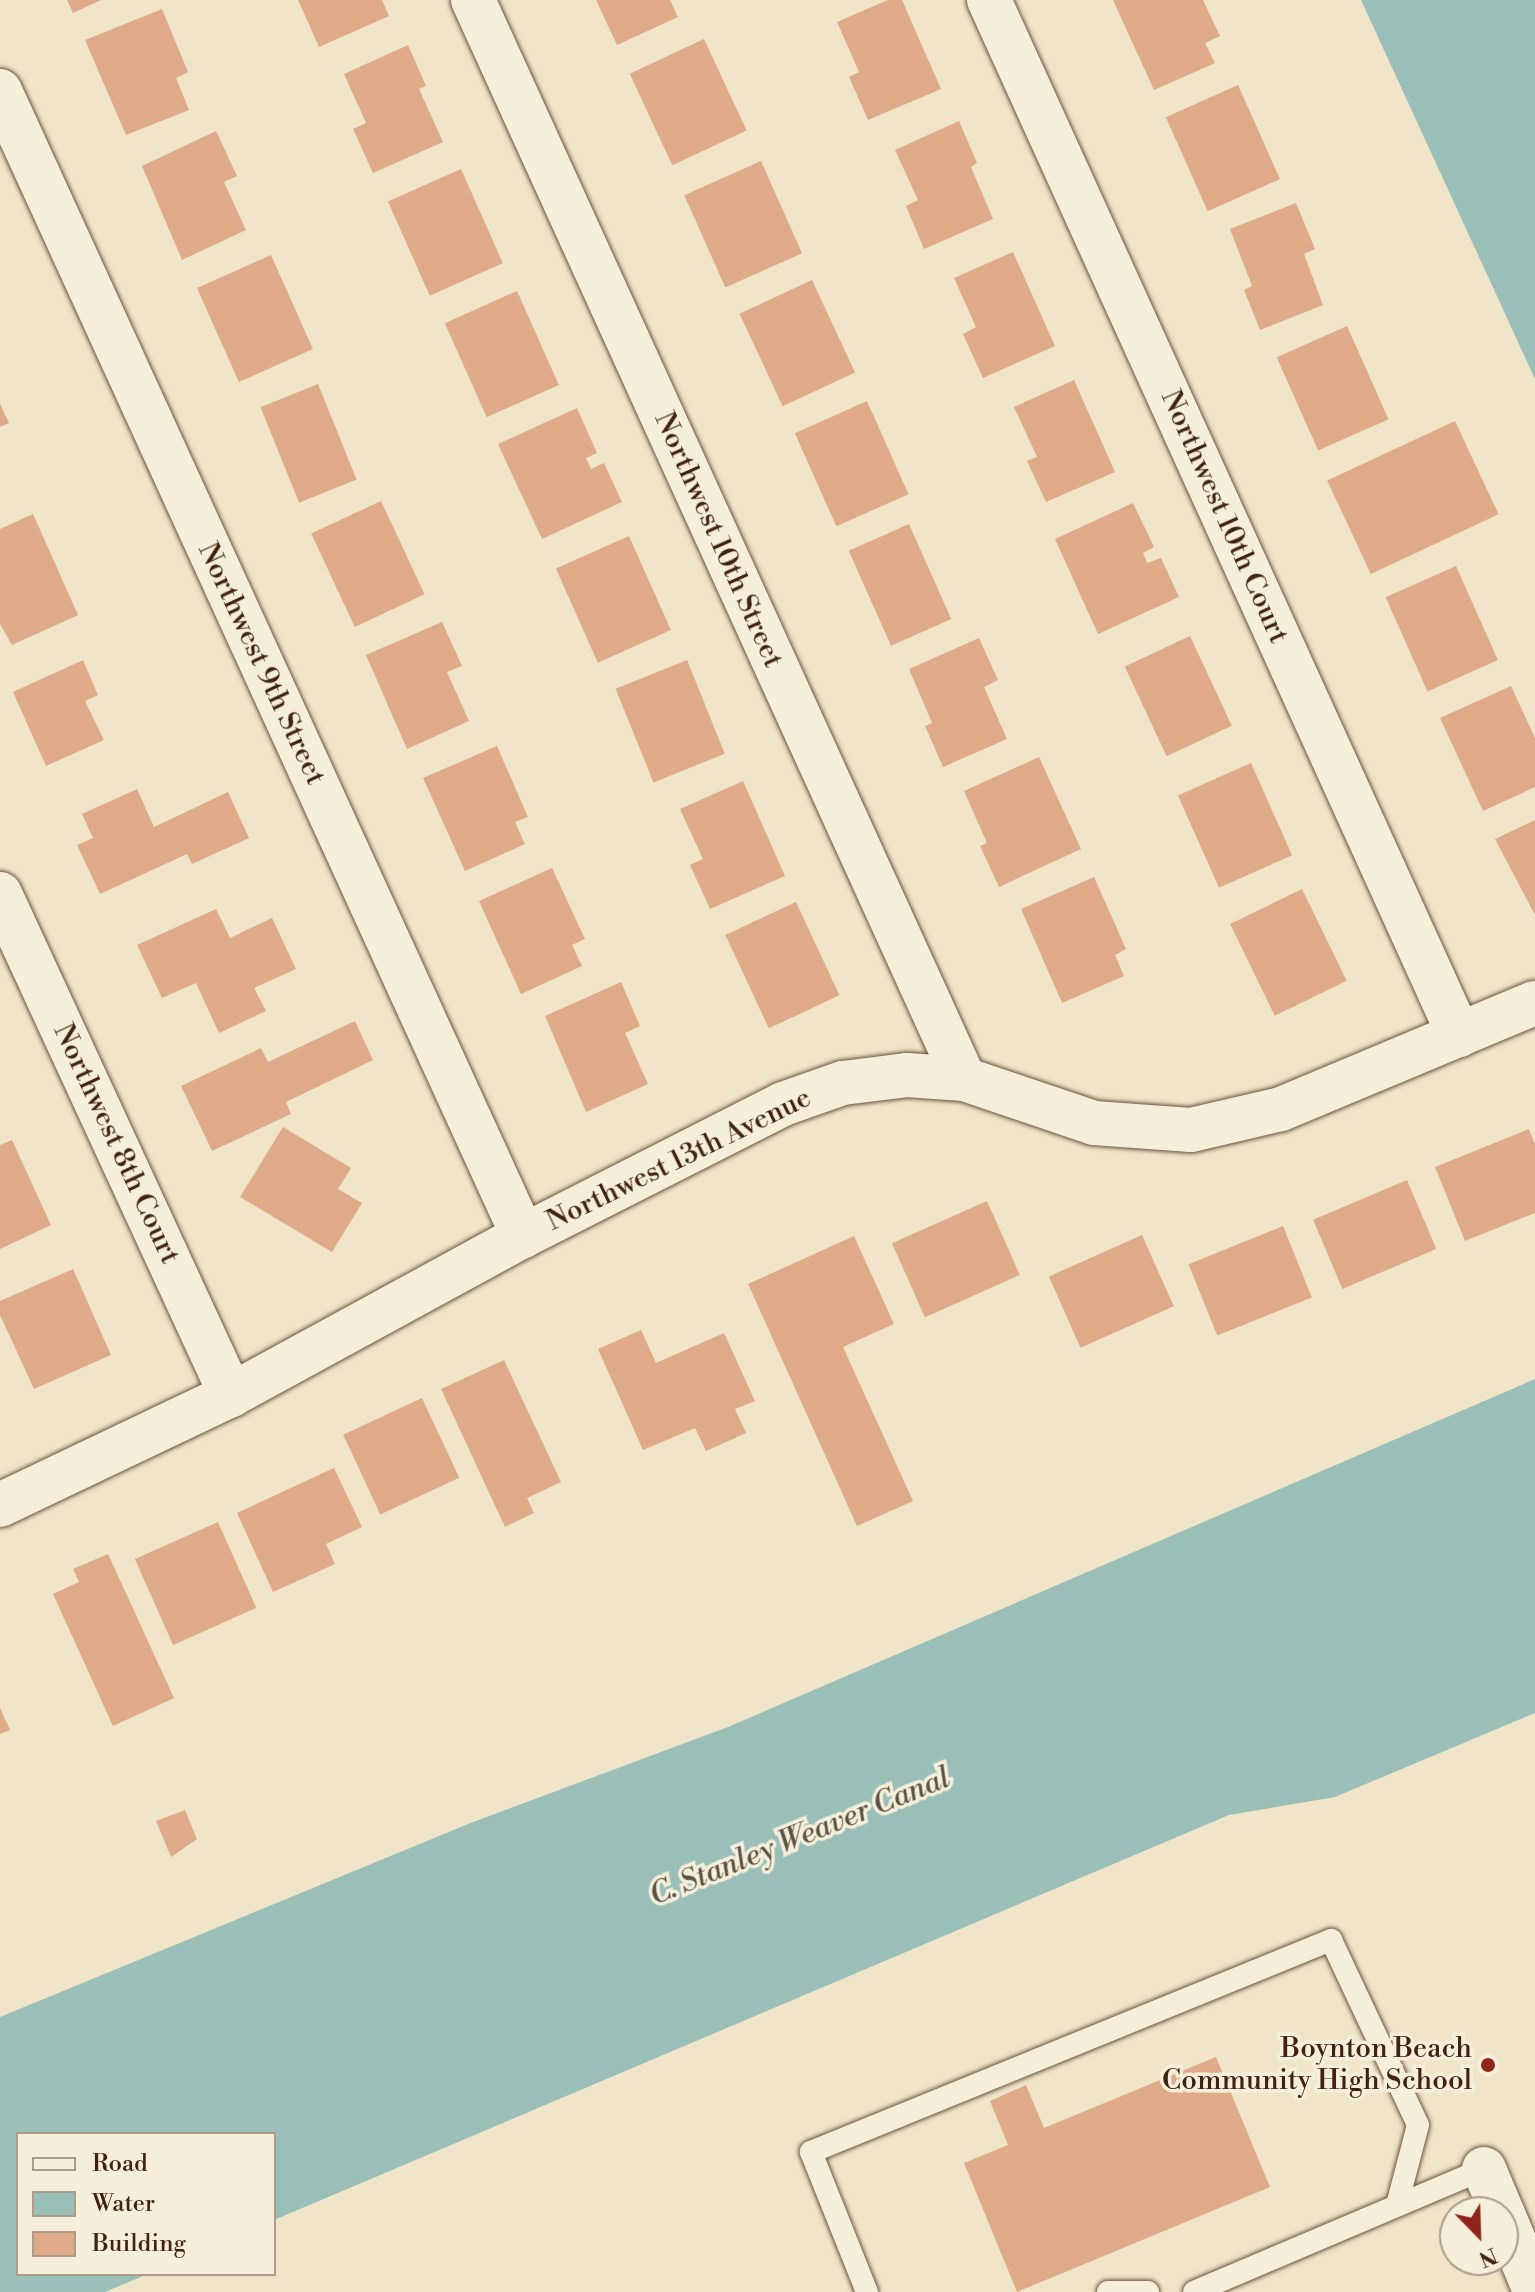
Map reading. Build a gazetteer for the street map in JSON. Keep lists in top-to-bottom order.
{
  "streets": {
    "street": [
      "Northwest 10th Court",
      "Northwest 10th Street",
      "Northwest 9th Street",
      "Northwest 8th Court",
      "Northwest 13th Avenue"
    ]
  },
  "crossings": [
    ["Northwest 10th Court", "Northwest 13th Avenue"],
    ["Northwest 10th Street", "Northwest 13th Avenue"],
    ["Northwest 9th Street", "Northwest 13th Avenue"],
    ["Northwest 8th Court", "Northwest 13th Avenue"]
  ],
  "water": ["C. Stanley Weaver Canal"],
  "places": ["Boynton Beach Community High School"],
  "legend": ["Road", "Water", "Building"],
  "north": "bottom right"
}
